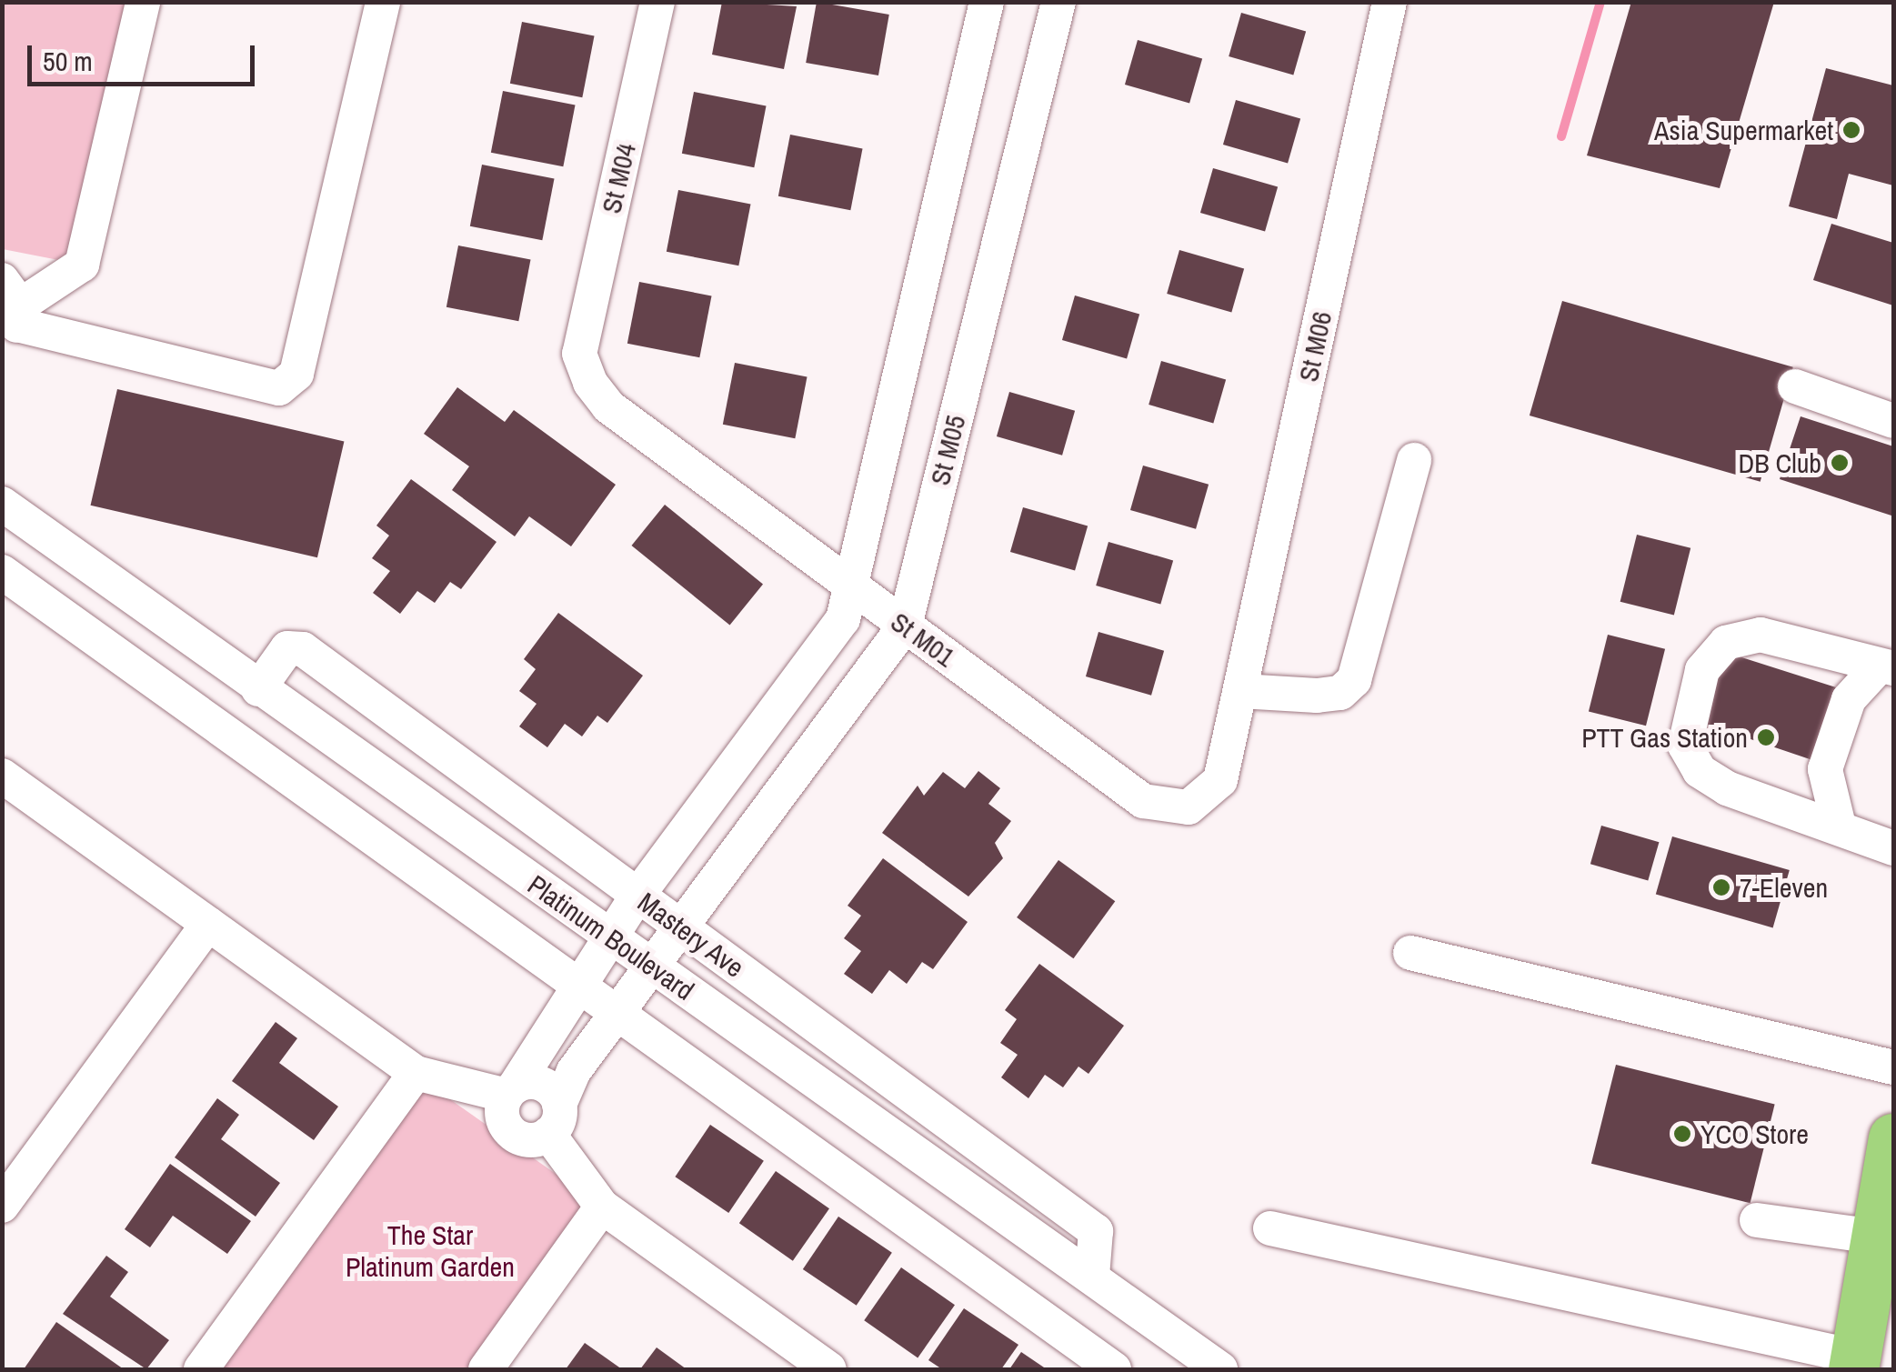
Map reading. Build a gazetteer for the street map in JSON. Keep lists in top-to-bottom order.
{
  "streets": {
    "street": [
      "St M04",
      "St M06",
      "St M05",
      "St M01",
      "Mastery Ave",
      "Platinum Boulevard"
    ]
  },
  "crossings": [
    ["St M04", "St M01"],
    ["St M06", "St M01"],
    ["St M05", "St M01"],
    ["St M05", "Mastery Ave"],
    ["St M05", "Platinum Boulevard"],
    ["Mastery Ave", "Platinum Boulevard"]
  ],
  "parks": ["The Star Platinum Garden"],
  "places": [
    "Asia Supermarket",
    "DB Club",
    "PTT Gas Station",
    "7-Eleven",
    "YCO Store"
  ],
  "scale_bar": "50 m"
}
